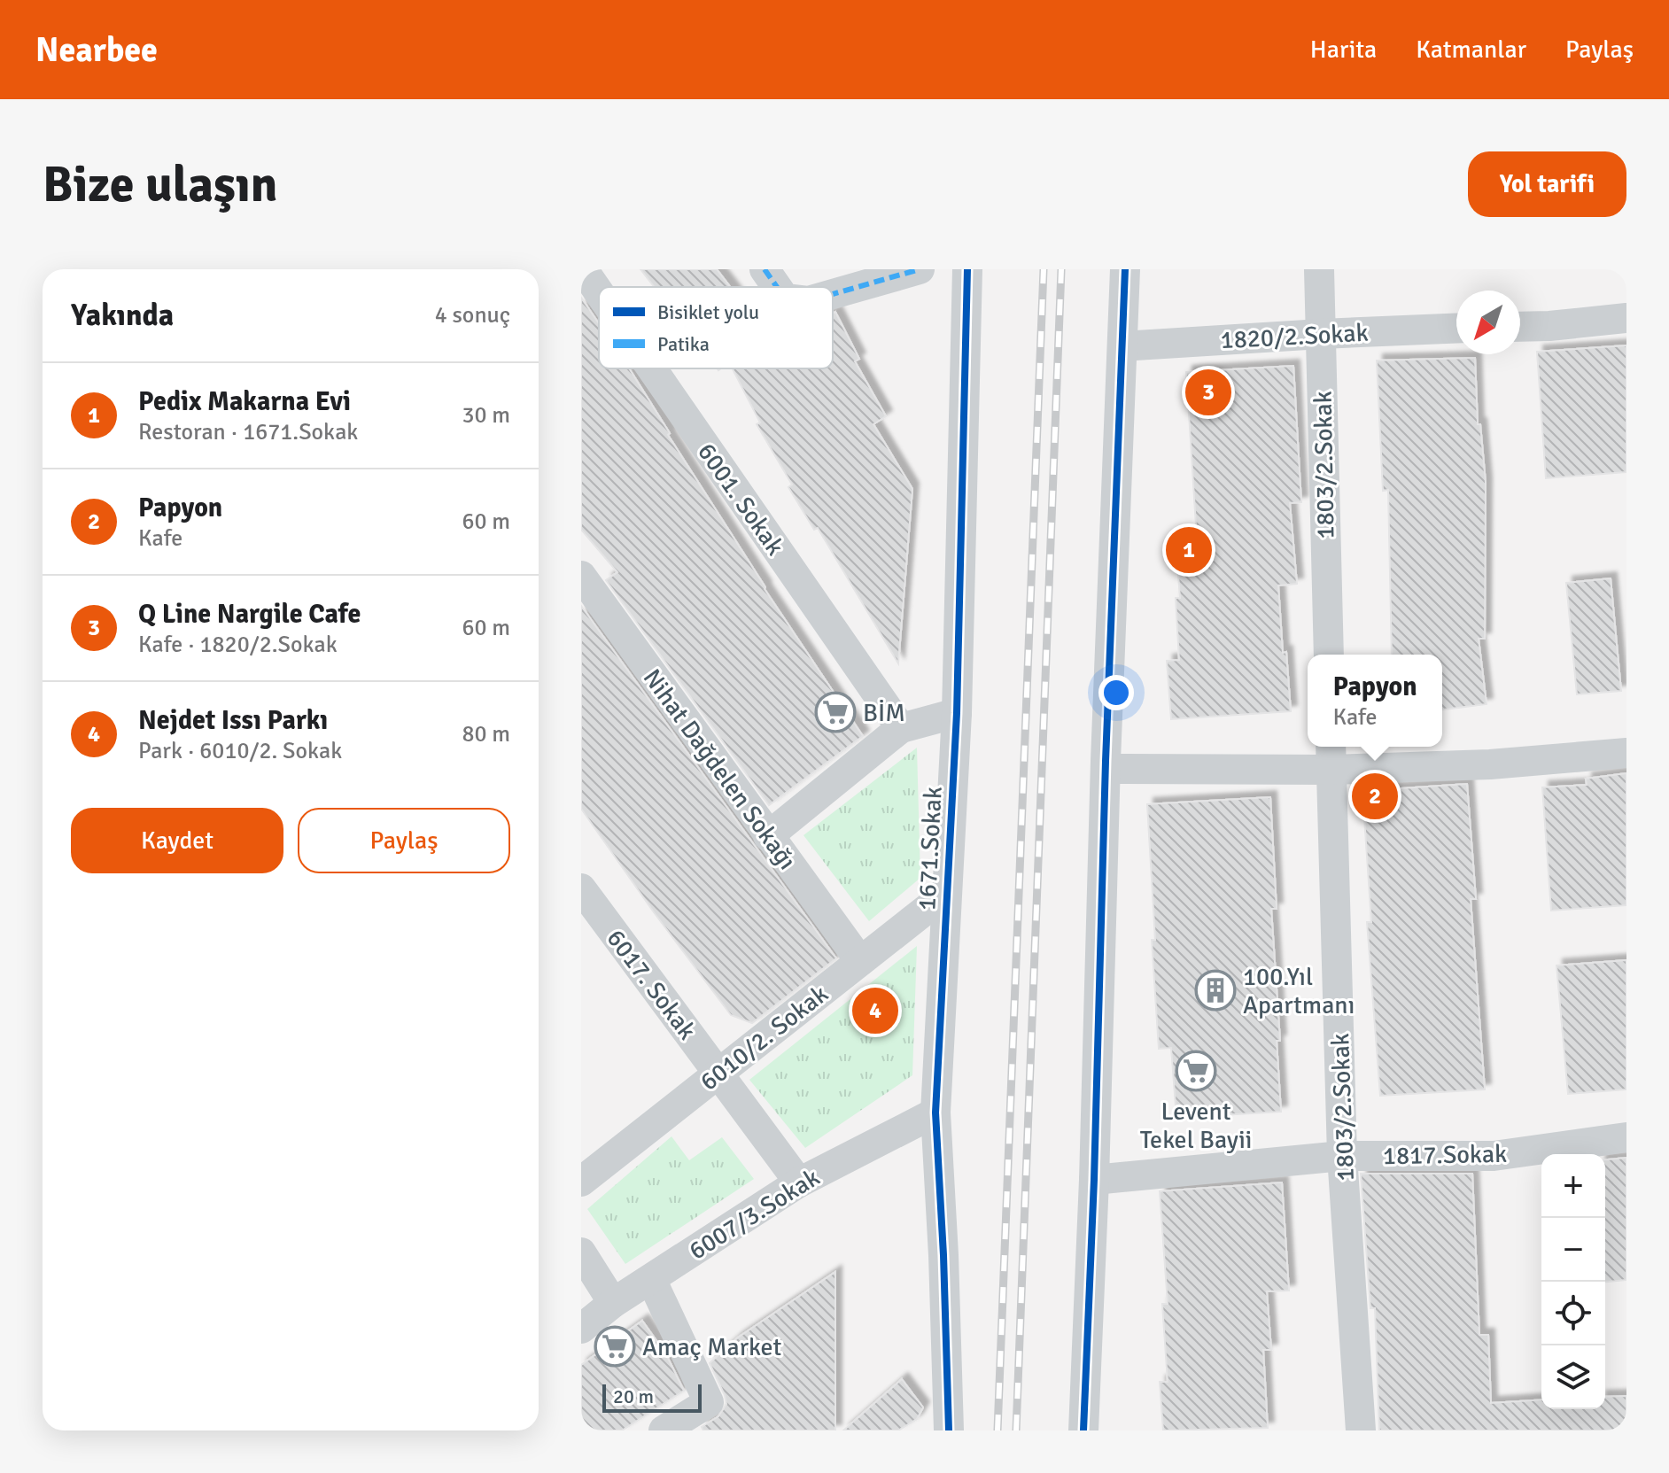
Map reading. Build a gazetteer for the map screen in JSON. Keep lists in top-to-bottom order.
{
  "streets": {
    "street": [
      "1820/2.Sokak",
      "1803/2.Sokak",
      "6001. Sokak",
      "Nihat Dağdelen Sokağı",
      "1671.Sokak",
      "6017. Sokak",
      "6010/2. Sokak",
      "1817.Sokak",
      "6007/3.Sokak"
    ]
  },
  "crossings": [
    ["1820/2.Sokak", "1803/2.Sokak"],
    ["1803/2.Sokak", "1817.Sokak"],
    ["Nihat Dağdelen Sokağı", "6010/2. Sokak"],
    ["1671.Sokak", "6010/2. Sokak"],
    ["1671.Sokak", "6007/3.Sokak"],
    ["6017. Sokak", "6010/2. Sokak"],
    ["6017. Sokak", "6007/3.Sokak"]
  ],
  "places": {
    "supermarket": ["BİM", "Levent Tekel Bayii", "Amaç Market"],
    "building": ["100.Yıl Apartmanı"]
  },
  "legend": ["Bisiklet yolu", "Patika"],
  "scale_bar": "20 m",
  "north": "bottom left",
  "page": {
    "header": "Nearbee",
    "nav": ["Harita", "Katmanlar", "Paylaş"],
    "buttons": [
      "Yol tarifi",
      ["Kaydet", "Paylaş"]
    ],
    "title": "Bize ulaşın",
    "heading": ["Yakında", "4 sonuç"],
    "list": [
      {
        "mark": "1",
        "name": "Pedix Makarna Evi",
        "note": "Restoran · 1671.Sokak",
        "value": "30 m"
      },
      {
        "mark": "2",
        "name": "Papyon",
        "note": "Kafe",
        "value": "60 m"
      },
      {
        "mark": "3",
        "name": "Q Line Nargile Cafe",
        "note": "Kafe · 1820/2.Sokak",
        "value": "60 m"
      },
      {
        "mark": "4",
        "name": "Nejdet Issı Parkı",
        "note": "Park · 6010/2. Sokak",
        "value": "80 m"
      }
    ],
    "pins": [
      "3",
      "1",
      "2",
      "4"
    ],
    "popup": ["Papyon", "Kafe"],
    "map_buttons": ["+", "−"],
    "scale": "20 m"
  }
}
